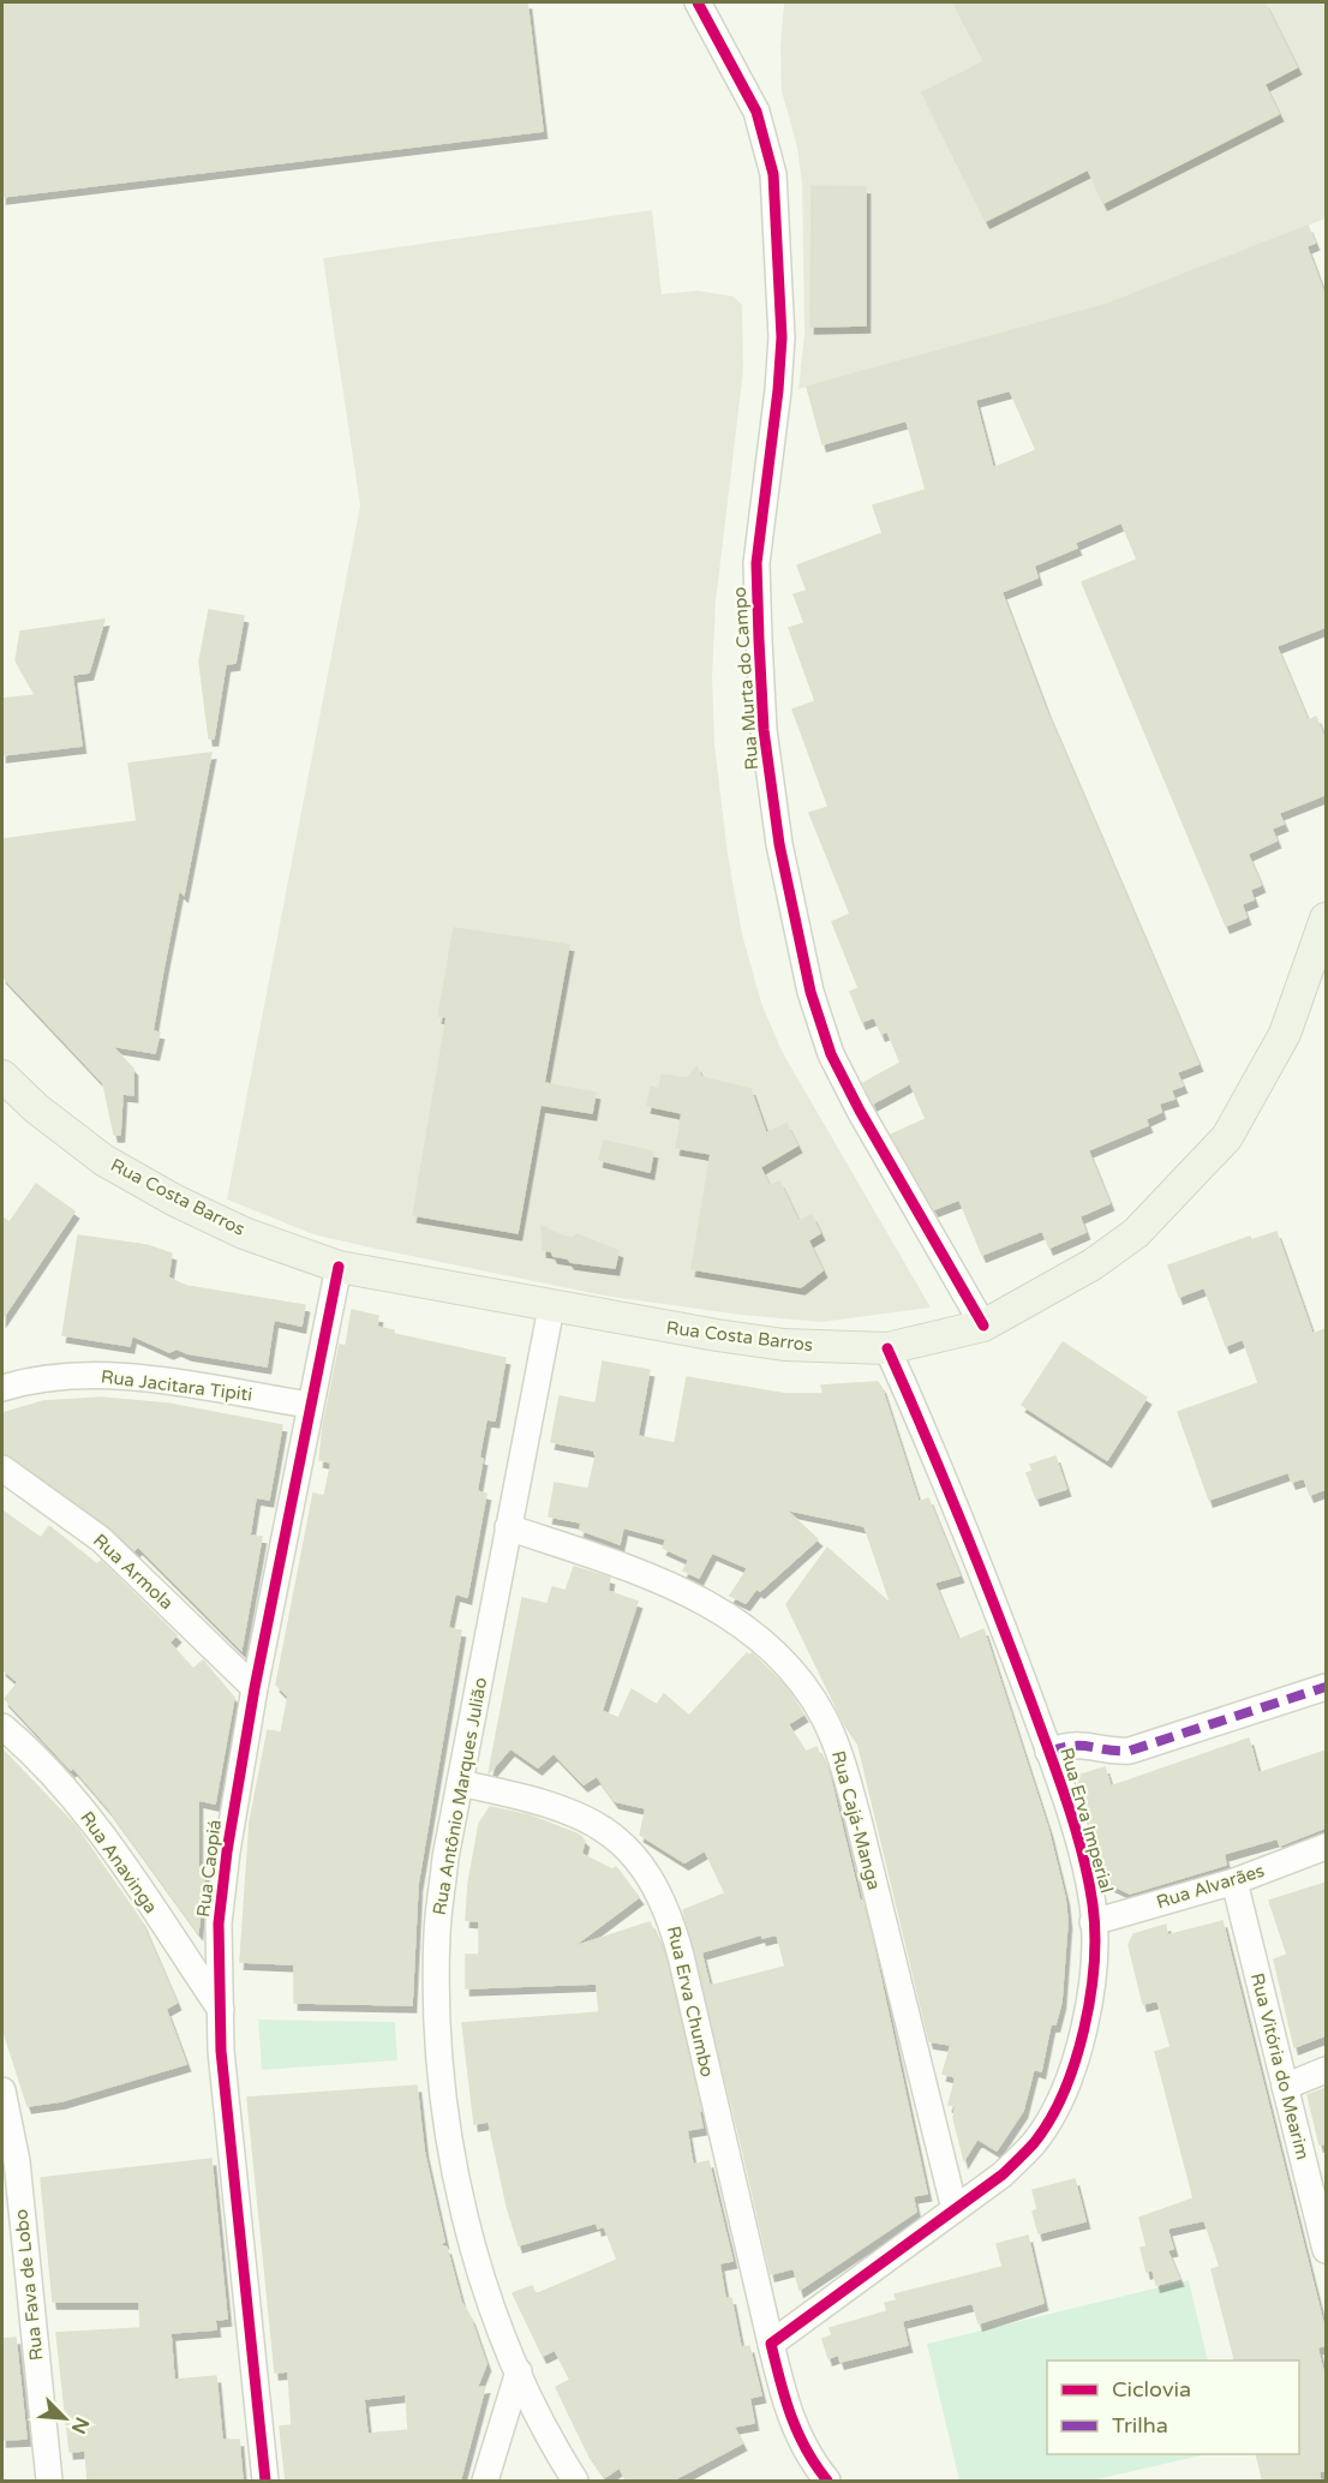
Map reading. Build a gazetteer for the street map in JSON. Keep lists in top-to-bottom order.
{
  "streets": {
    "main road": ["Rua Costa Barros"],
    "street": [
      "Rua Murta do Campo",
      "Rua Jacitara Tipiti",
      "Rua Armola",
      "Rua Antônio Marques Julião",
      "Rua Cajá-Manga",
      "Rua Erva Imperial",
      "Rua Anavinga",
      "Rua Caopiá",
      "Rua Alvarães",
      "Rua Erva Chumbo",
      "Rua Vitória do Mearim",
      "Rua Fava de Lobo"
    ]
  },
  "crossings": [
    ["Rua Murta do Campo", "Rua Costa Barros"],
    ["Rua Costa Barros", "Rua Antônio Marques Julião"],
    ["Rua Costa Barros", "Rua Erva Imperial"],
    ["Rua Costa Barros", "Rua Caopiá"],
    ["Rua Jacitara Tipiti", "Rua Caopiá"],
    ["Rua Armola", "Rua Caopiá"],
    ["Rua Antônio Marques Julião", "Rua Cajá-Manga"],
    ["Rua Antônio Marques Julião", "Rua Erva Chumbo"],
    ["Rua Cajá-Manga", "Rua Erva Imperial"],
    ["Rua Erva Imperial", "Rua Alvarães"],
    ["Rua Erva Imperial", "Rua Erva Chumbo"],
    ["Rua Anavinga", "Rua Caopiá"],
    ["Rua Alvarães", "Rua Vitória do Mearim"]
  ],
  "legend": ["Ciclovia", "Trilha"],
  "north": "bottom right"
}
